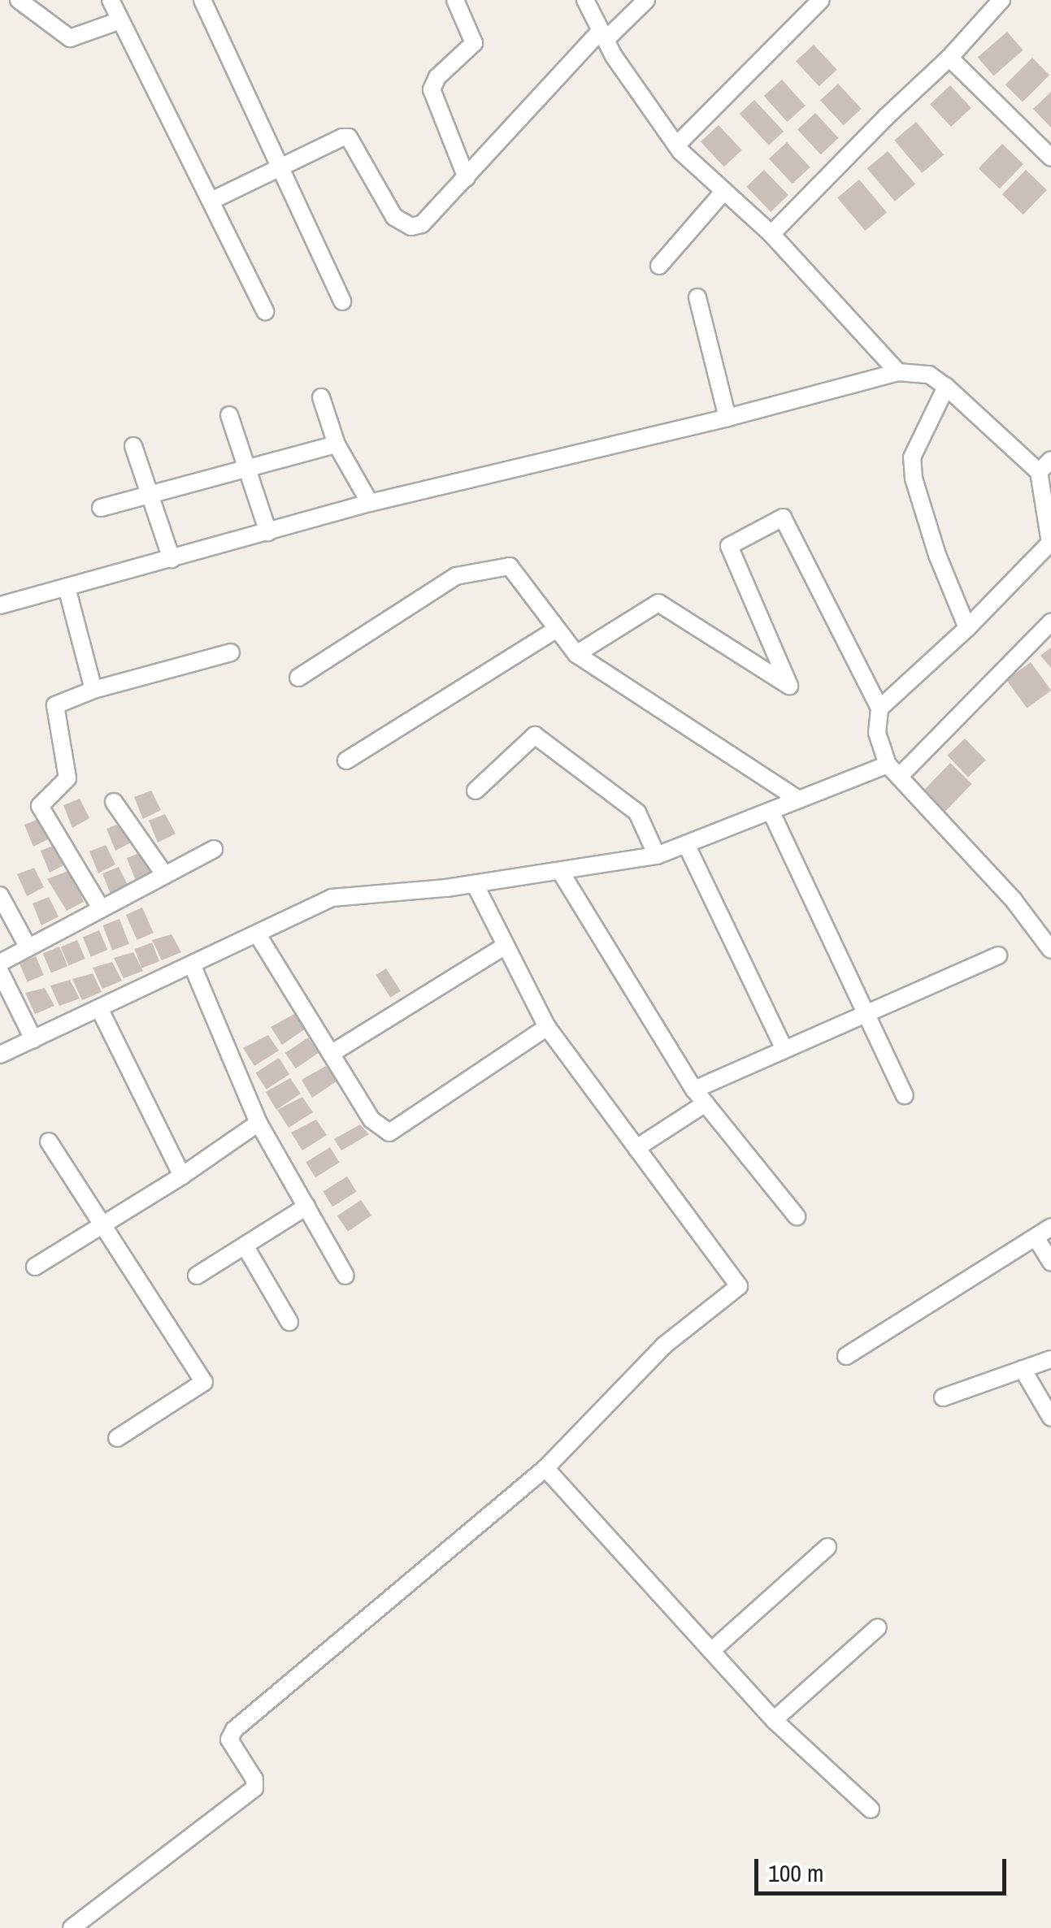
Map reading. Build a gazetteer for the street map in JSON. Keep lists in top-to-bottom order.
{
  "scale_bar": "100 m"
}
